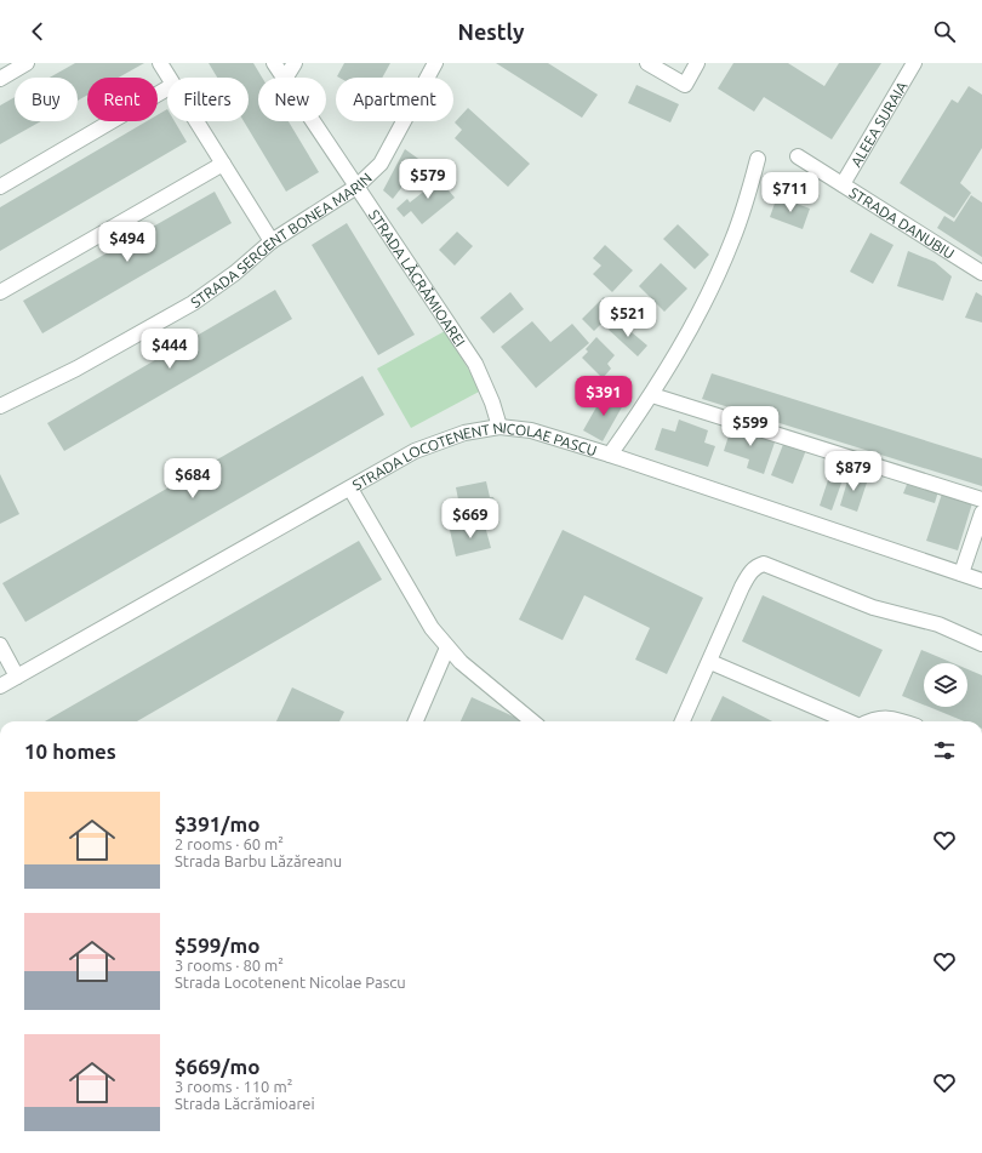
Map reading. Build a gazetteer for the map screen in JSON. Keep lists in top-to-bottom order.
{
  "streets": {
    "street": [
      "ALEEA SURAIA",
      "STRADA DANUBIU",
      "STRADA SERGENT BONEA MARIN",
      "STRADA LĂCRĂMIOAREI",
      "STRADA LOCOTENENT NICOLAE PASCU"
    ]
  },
  "crossings": [
    ["ALEEA SURAIA", "STRADA DANUBIU"],
    ["STRADA SERGENT BONEA MARIN", "STRADA LĂCRĂMIOAREI"],
    ["STRADA LĂCRĂMIOAREI", "STRADA LOCOTENENT NICOLAE PASCU"]
  ],
  "page": {
    "header": "Nestly",
    "chip": [
      "Buy",
      "Rent",
      "Filters",
      "New",
      "Apartment"
    ],
    "price": [
      "$579",
      "$711",
      "$494",
      "$521",
      "$444",
      "$391",
      "$599",
      "$879",
      "$684",
      "$669"
    ],
    "heading": "10 homes",
    "list": [
      {
        "name": "$391/mo",
        "note": "2 rooms · 60 m² · Strada Barbu Lăzăreanu"
      },
      {
        "name": "$599/mo",
        "note": "3 rooms · 80 m² · Strada Locotenent Nicolae Pascu"
      },
      {
        "name": "$669/mo",
        "note": "3 rooms · 110 m² · Strada Lăcrămioarei"
      }
    ]
  }
}
